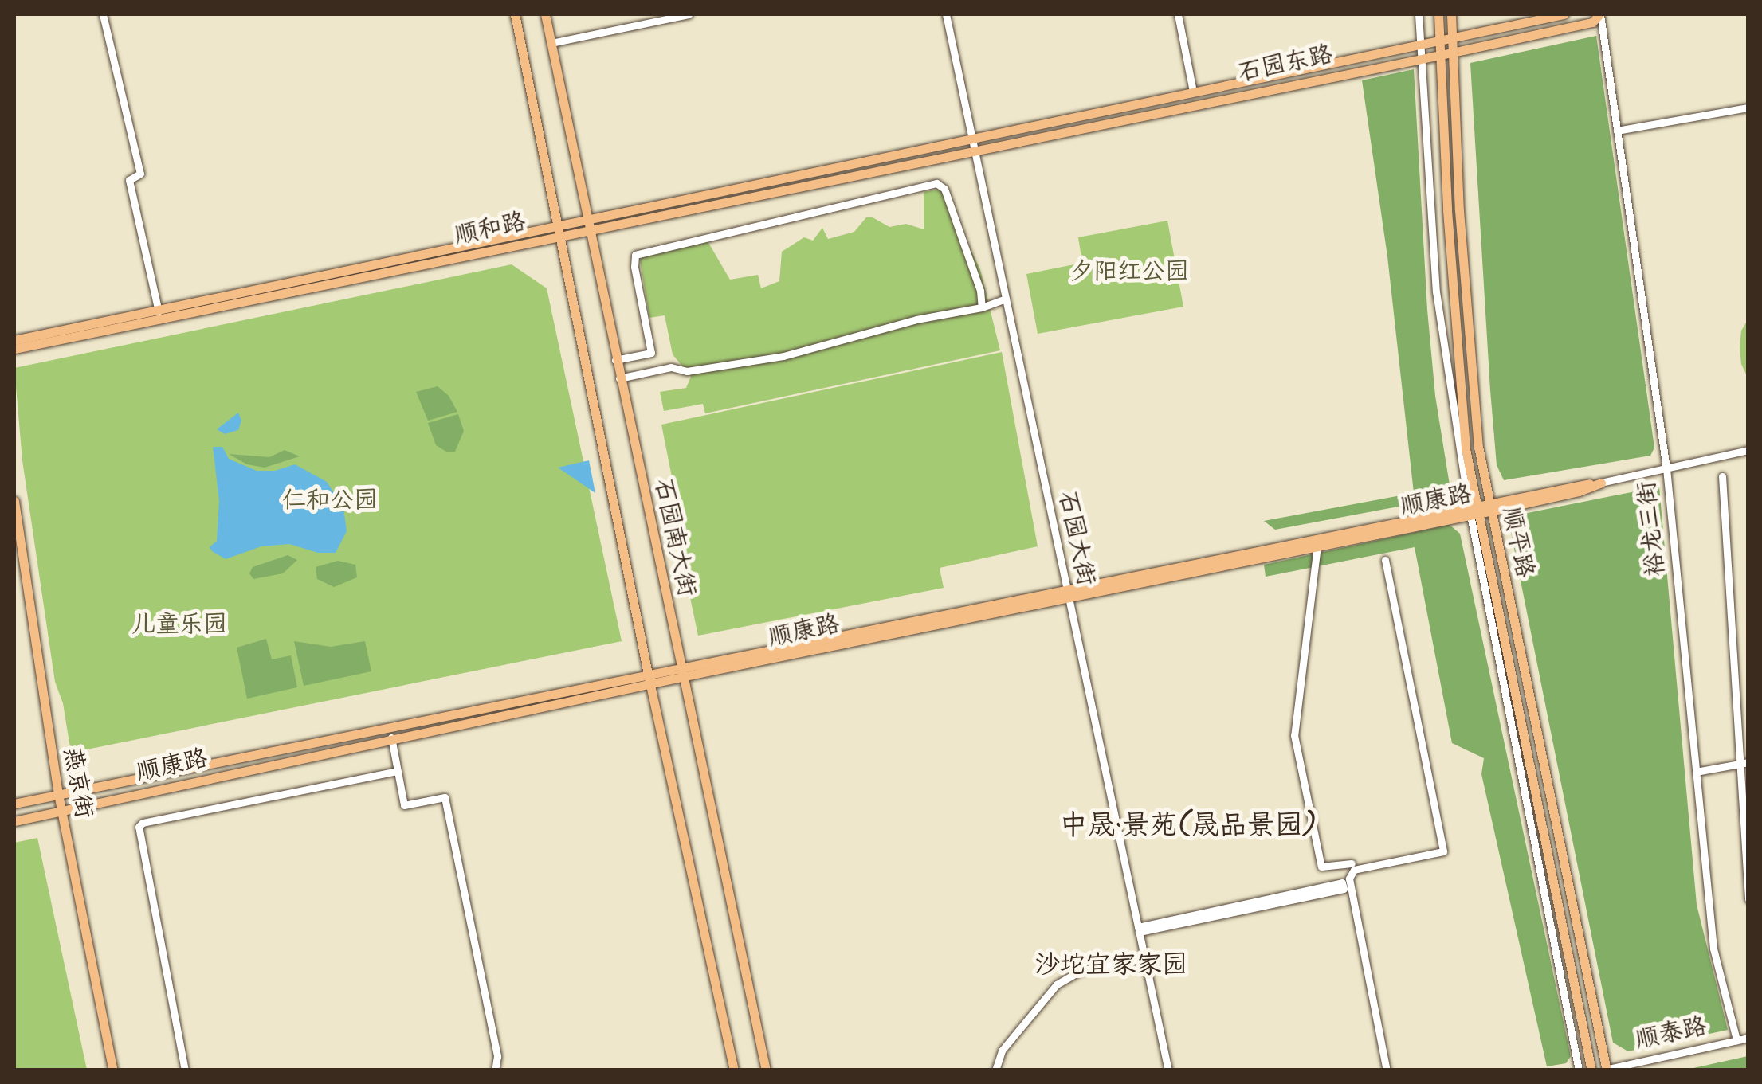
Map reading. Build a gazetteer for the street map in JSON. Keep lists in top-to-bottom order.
{
  "streets": {
    "main road": [
      "石园东路",
      "顺和路",
      "顺康路",
      "石园南大街",
      "顺平路",
      "燕京街"
    ],
    "street": ["裕龙三街", "石园大街", "顺泰路"]
  },
  "crossings": [
    ["石园东路", "顺和路"],
    ["石园东路", "裕龙三街"],
    ["石园东路", "石园大街"],
    ["石园东路", "顺平路"],
    ["顺和路", "石园南大街"],
    ["顺和路", "石园大街"],
    ["顺康路", "裕龙三街"],
    ["顺康路", "石园南大街"],
    ["顺康路", "石园大街"],
    ["顺康路", "顺平路"],
    ["顺康路", "燕京街"],
    ["裕龙三街", "顺泰路"],
    ["顺平路", "顺泰路"]
  ],
  "districts": ["中晟·景苑(晟品景园)", "沙坨宜家家园"],
  "parks": ["夕阳红公园", "仁和公园", "儿童乐园"]
}
